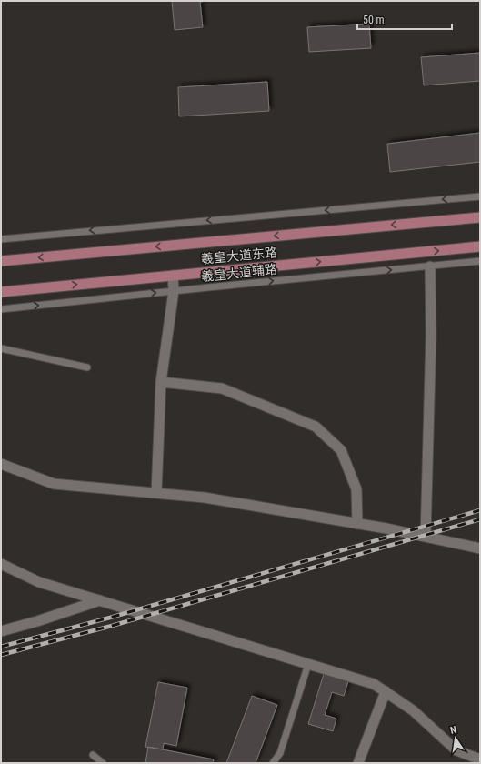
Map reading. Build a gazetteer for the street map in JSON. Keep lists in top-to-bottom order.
{
  "streets": {
    "main road": ["羲皇大道东路"],
    "lane": ["羲皇大道辅路"]
  },
  "one_way": ["羲皇大道辅路"],
  "scale_bar": "50 m",
  "north": "top"
}
